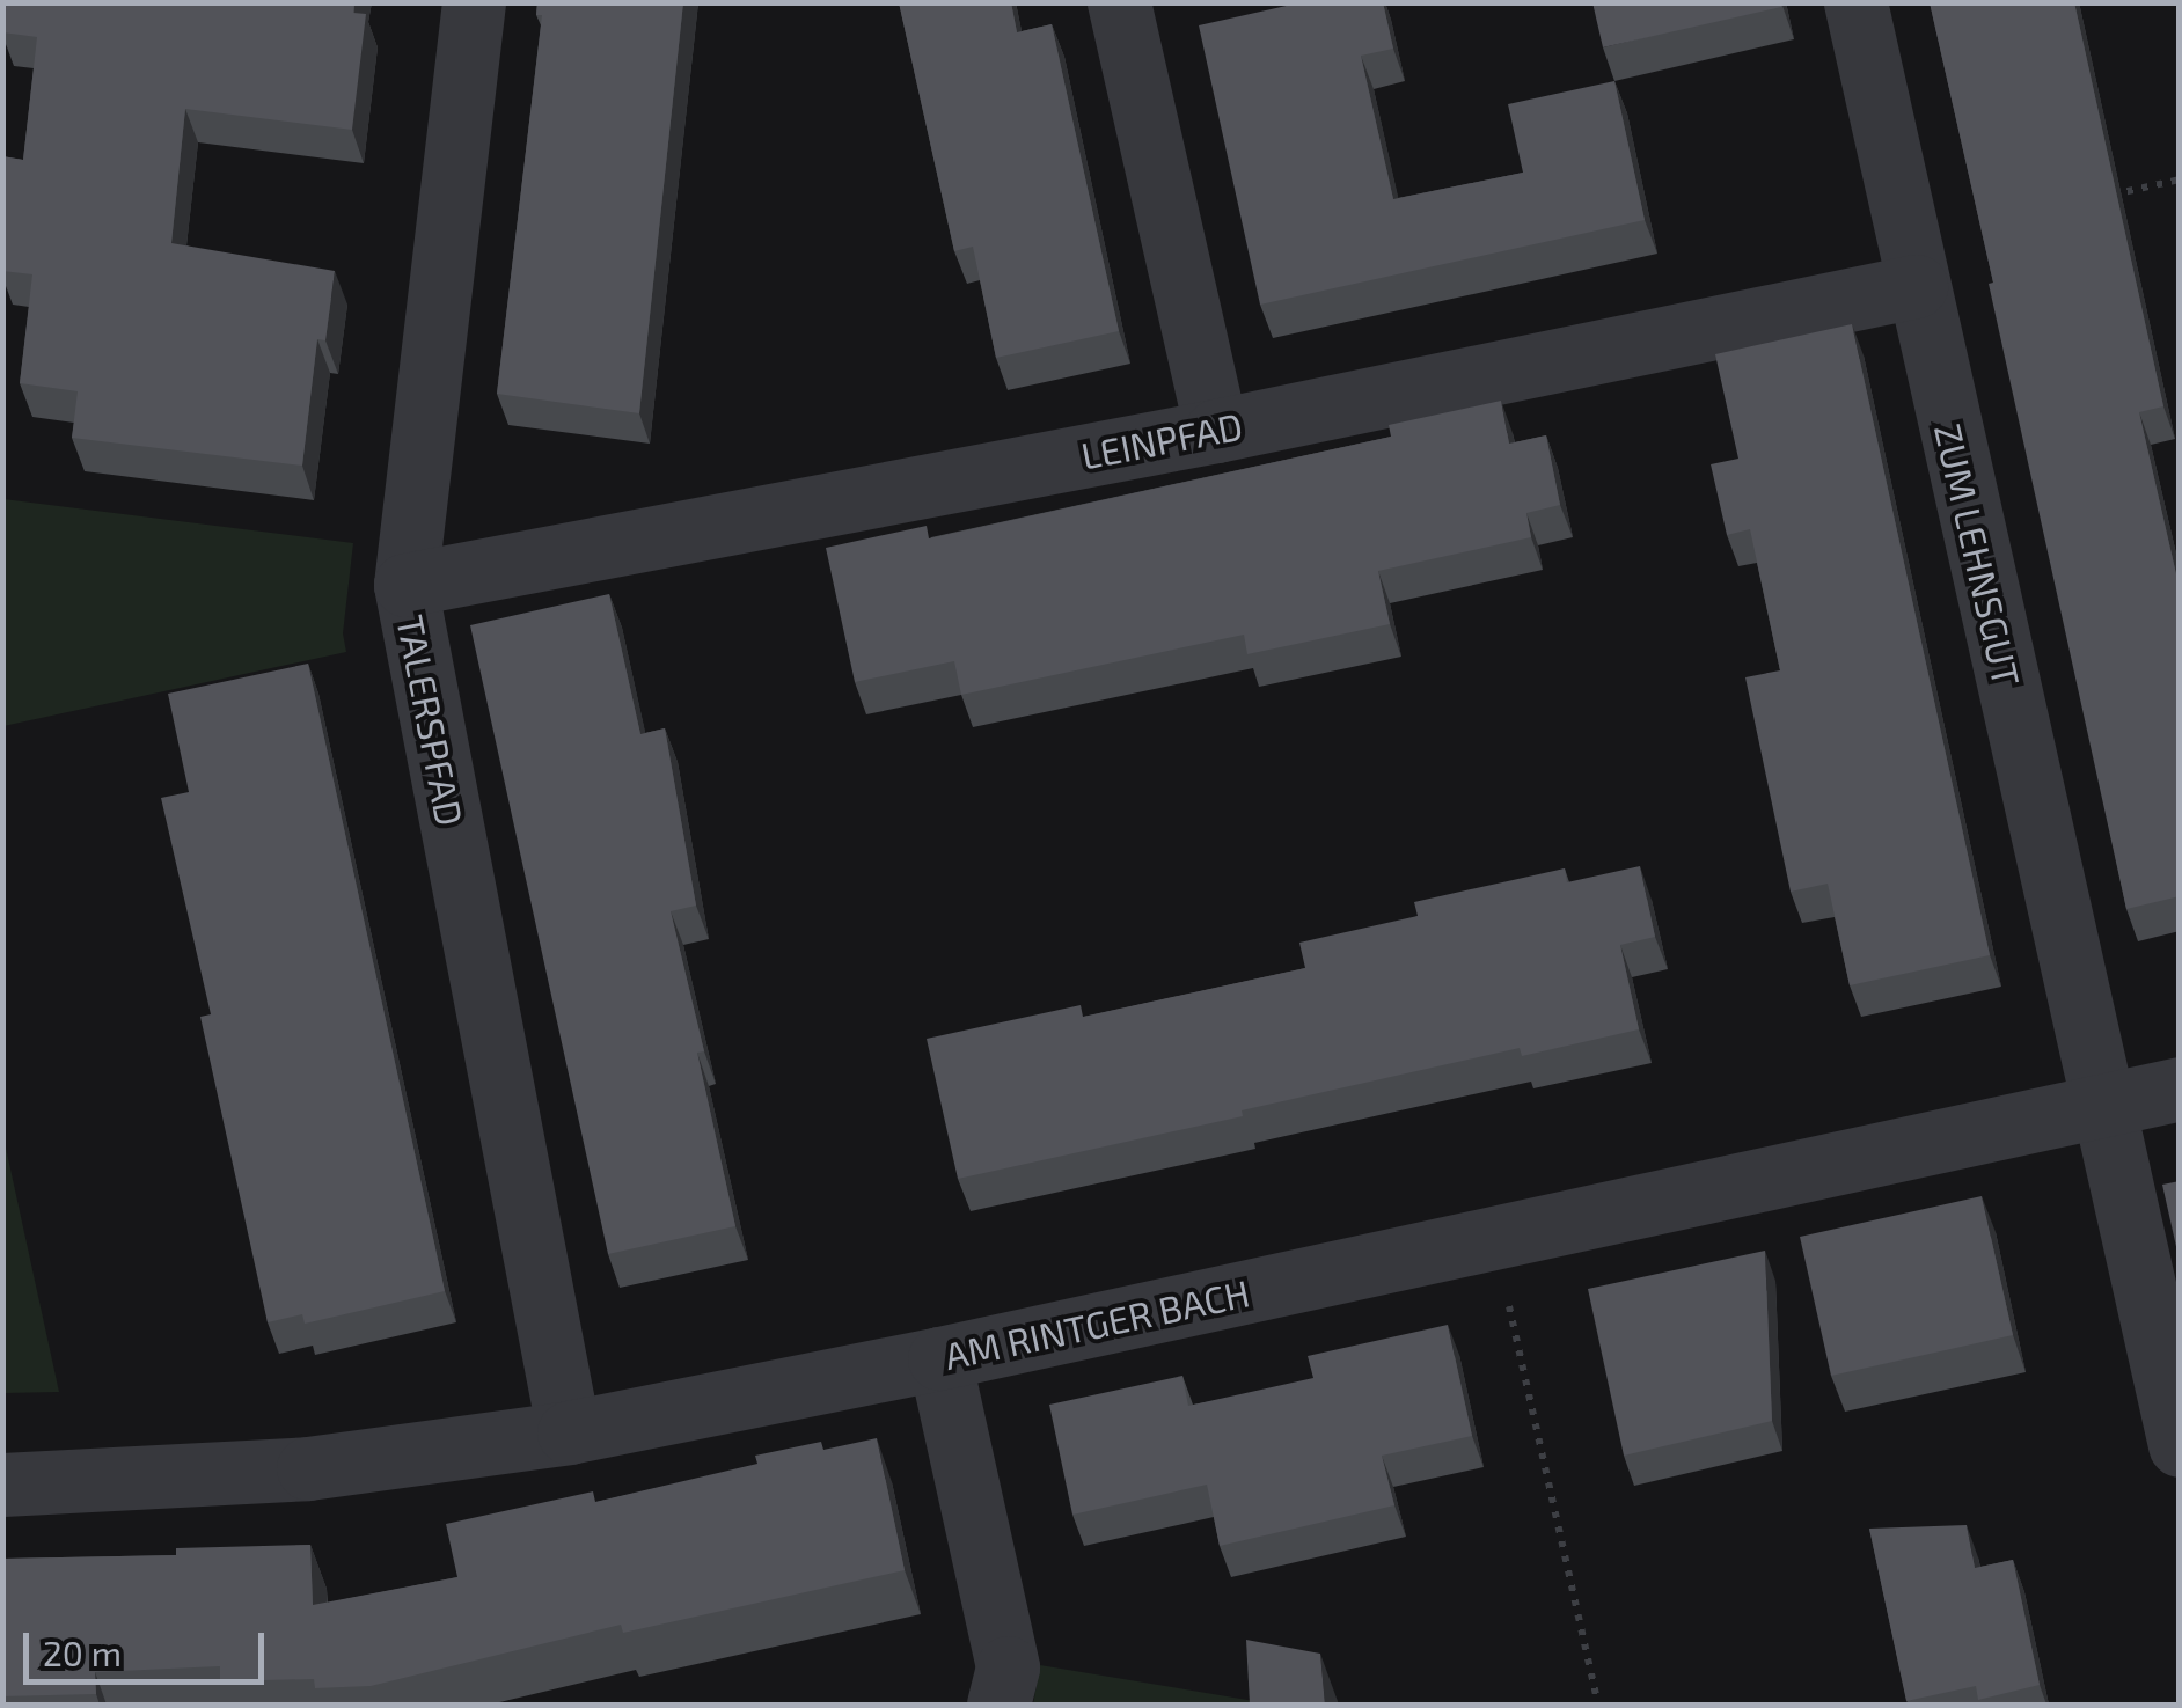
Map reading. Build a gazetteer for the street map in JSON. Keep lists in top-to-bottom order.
{
  "streets": {
    "street": [
      "LEINPFAD",
      "ZUM LEHNSGUT",
      "TALERSPFAD",
      "AM RINTGER BACH"
    ]
  },
  "crossings": [
    ["LEINPFAD", "ZUM LEHNSGUT"],
    ["LEINPFAD", "TALERSPFAD"],
    ["ZUM LEHNSGUT", "AM RINTGER BACH"],
    ["TALERSPFAD", "AM RINTGER BACH"]
  ],
  "scale_bar": "20 m"
}
